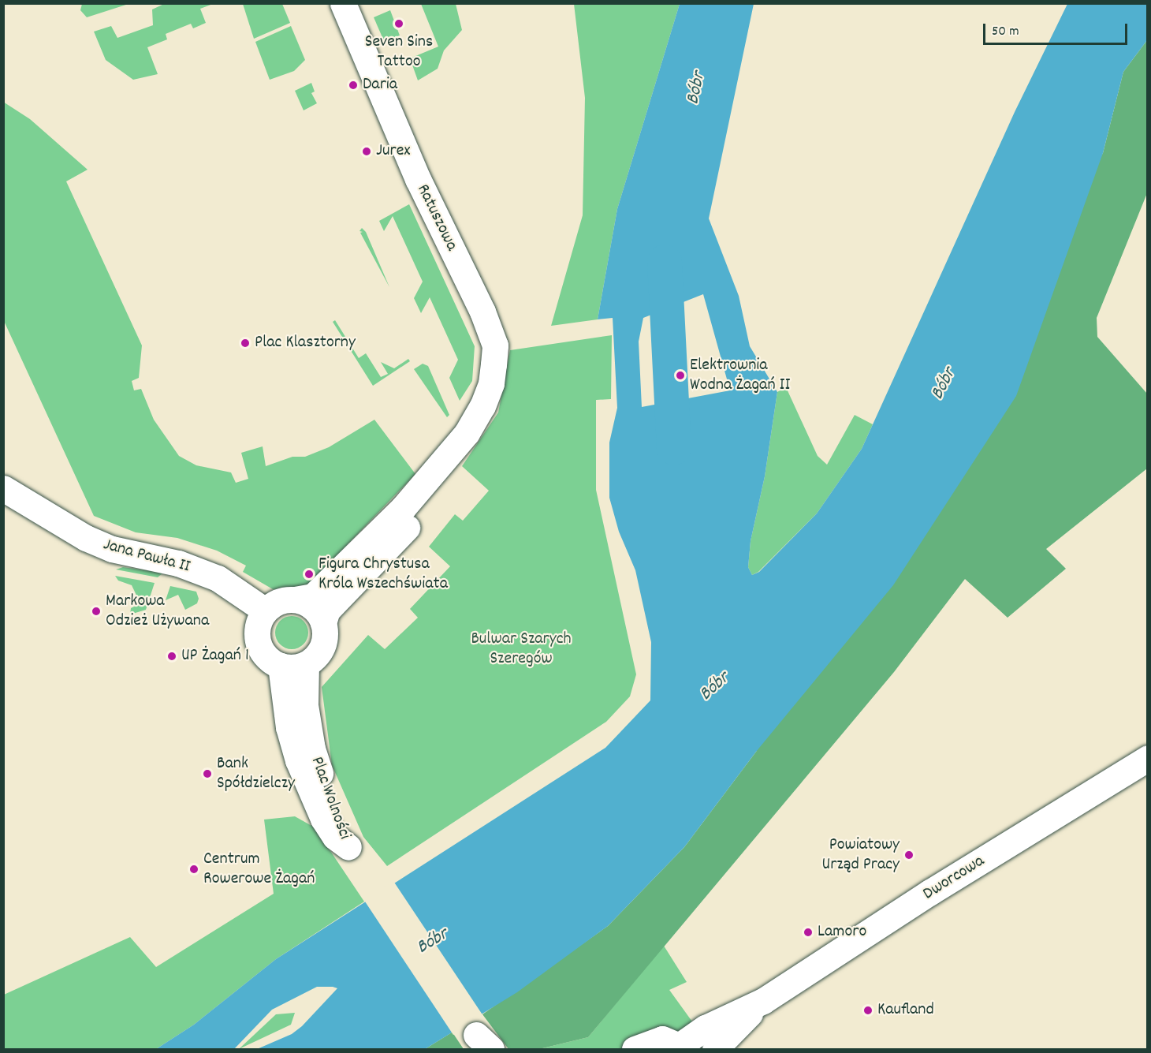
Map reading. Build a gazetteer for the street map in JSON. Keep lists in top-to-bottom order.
{
  "streets": {
    "street": [
      "Ratuszowa",
      "Jana Pawła II",
      "Plac Wolności",
      "Dworcowa"
    ]
  },
  "crossings": [
    ["Ratuszowa", "Jana Pawła II"],
    ["Ratuszowa", "Plac Wolności"],
    ["Jana Pawła II", "Plac Wolności"]
  ],
  "water": ["Bóbr"],
  "parks": ["Bulwar Szarych Szeregów"],
  "places": [
    "Seven Sins Tattoo",
    "Daria",
    "Jurex",
    "Plac Klasztorny",
    "Elektrownia Wodna Żagań II",
    "Figura Chrystusa Króla Wszechświata",
    "Markowa Odzież Używana",
    "UP Żagań 1",
    "Bank Spółdzielczy",
    "Powiatowy Urząd Pracy",
    "Centrum Rowerowe Żagań",
    "Lamoro",
    "Kaufland"
  ],
  "scale_bar": "50 m"
}
